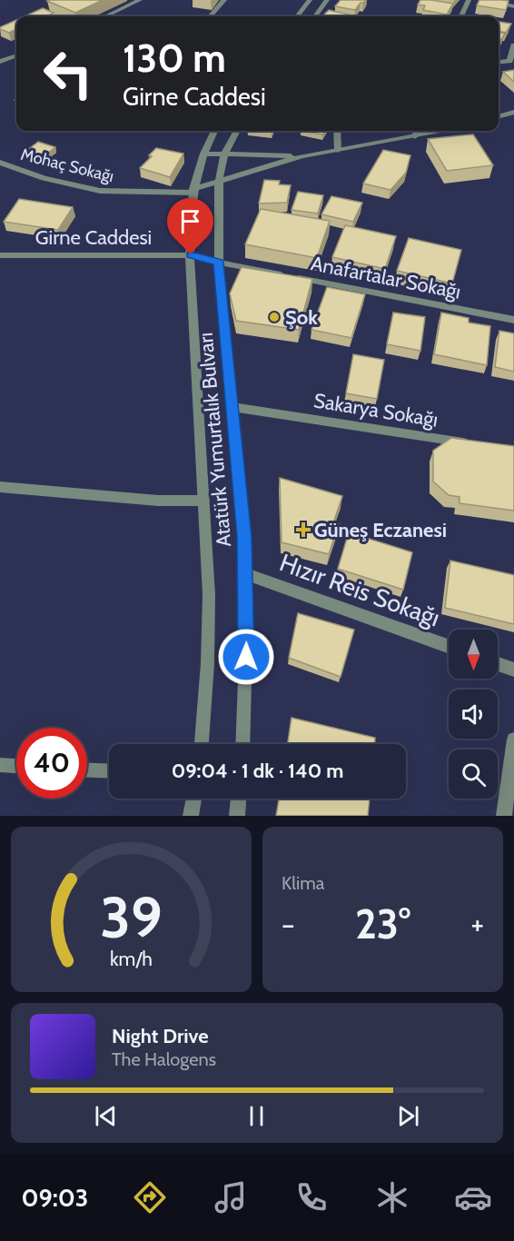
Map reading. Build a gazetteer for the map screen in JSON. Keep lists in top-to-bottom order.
{
  "streets": {
    "street": [
      "Mohaç Sokağı",
      "Girne Caddesi",
      "Anafartalar Sokağı",
      "Sakarya Sokağı",
      "Atatürk Yumurtalık Bulvarı",
      "Hızır Reis Sokağı"
    ]
  },
  "crossings": [
    ["Mohaç Sokağı", "Atatürk Yumurtalık Bulvarı"],
    ["Girne Caddesi", "Anafartalar Sokağı"],
    ["Girne Caddesi", "Atatürk Yumurtalık Bulvarı"],
    ["Anafartalar Sokağı", "Atatürk Yumurtalık Bulvarı"],
    ["Sakarya Sokağı", "Atatürk Yumurtalık Bulvarı"],
    ["Atatürk Yumurtalık Bulvarı", "Hızır Reis Sokağı"]
  ],
  "places": {
    "other": ["Şok"],
    "health": ["Güneş Eczanesi"]
  },
  "north": "bottom",
  "page": {
    "turn": ["130 m", "Girne Caddesi"],
    "limit": "40",
    "trip": "09:04 · 1 dk · 140 m",
    "tile": "Klima",
    "heat": ["−", "23°", "+"],
    "song": ["Night Drive", "The Halogens"],
    "tabs": "09:03",
    "gauge": ["39", "km/h"]
  }
}
